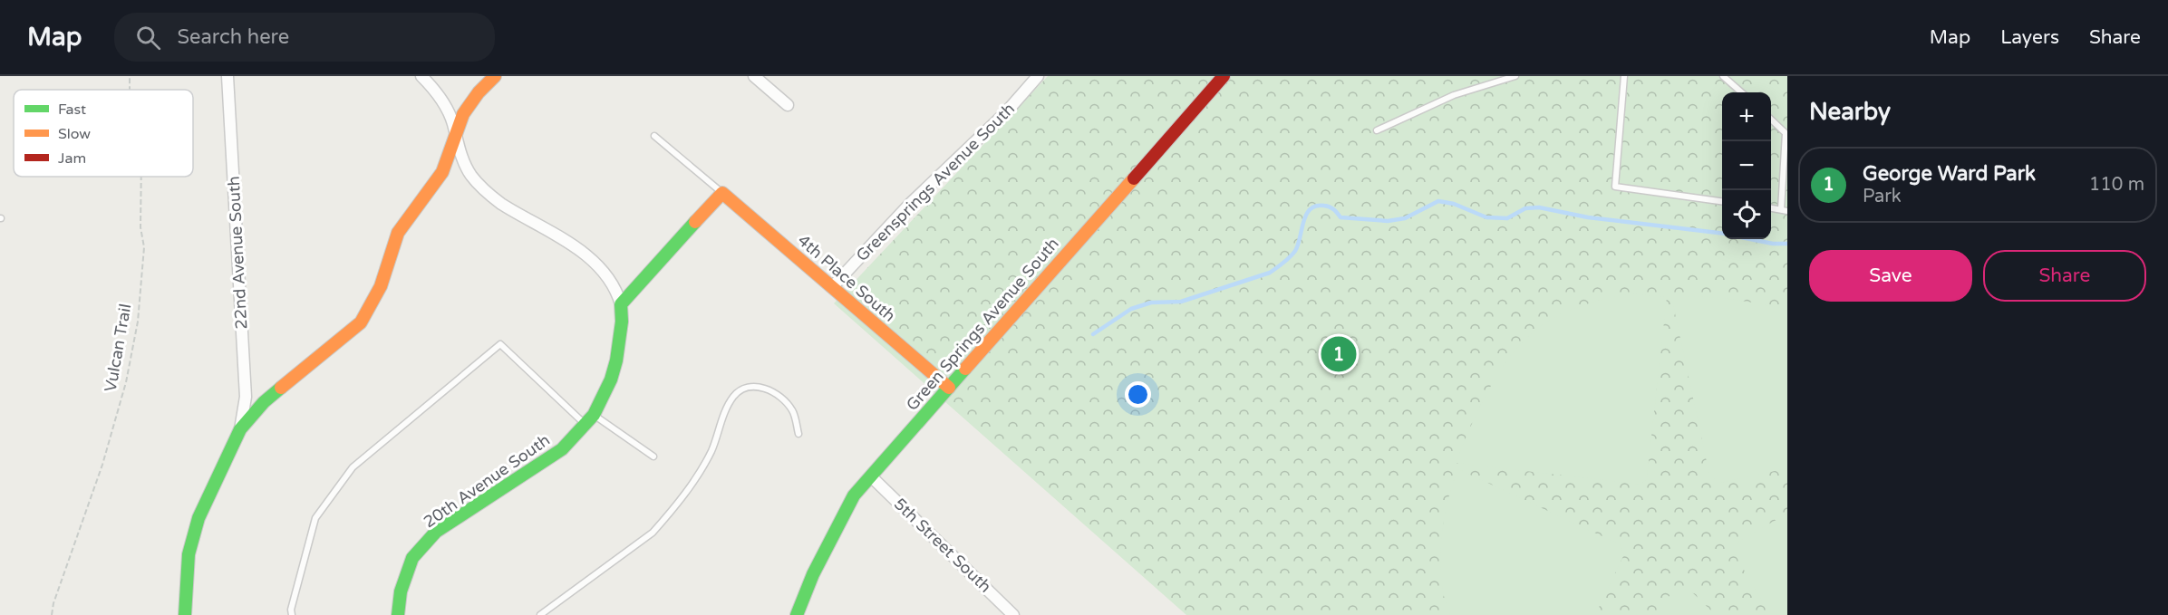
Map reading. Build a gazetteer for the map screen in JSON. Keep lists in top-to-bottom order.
{
  "streets": {
    "street": [
      "Greensprings Avenue South",
      "22nd Avenue South",
      "4th Place South",
      "Green Springs Avenue South",
      "20th Avenue South",
      "5th Street South"
    ],
    "path": ["Vulcan Trail"]
  },
  "crossings": [
    ["Greensprings Avenue South", "4th Place South"],
    ["4th Place South", "Green Springs Avenue South"],
    ["Green Springs Avenue South", "5th Street South"]
  ],
  "legend": ["Fast", "Slow", "Jam"],
  "page": {
    "header": "Map",
    "search": "Search here",
    "nav": ["Map", "Layers", "Share"],
    "heading": "Nearby",
    "map_buttons": ["+", "−"],
    "list": [
      {
        "mark": "1",
        "name": "George Ward Park",
        "note": "Park",
        "value": "110 m"
      }
    ],
    "buttons": ["Save", "Share"],
    "pins": "1"
  }
}
